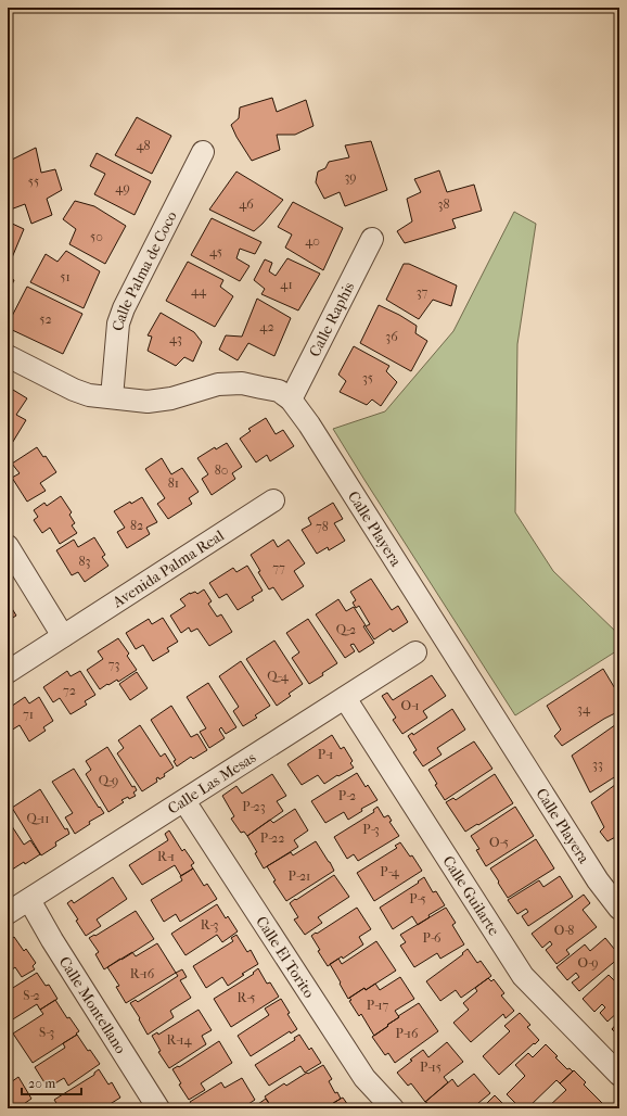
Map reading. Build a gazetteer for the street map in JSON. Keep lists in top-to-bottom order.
{
  "streets": {
    "street": [
      "Calle Palma de Coco",
      "Calle Raphis",
      "Calle Playera",
      "Avenida Palma Real",
      "Calle Las Mesas",
      "Calle Guilarte",
      "Calle El Torito",
      "Calle Montellano"
    ]
  },
  "crossings": [
    ["Calle Palma de Coco", "Calle Playera"],
    ["Calle Raphis", "Calle Playera"],
    ["Calle Las Mesas", "Calle Guilarte"],
    ["Calle Las Mesas", "Calle El Torito"],
    ["Calle Las Mesas", "Calle Montellano"]
  ],
  "house_numbers": [
    "48",
    "39",
    "55",
    "49",
    "46",
    "38",
    "50",
    "40",
    "45",
    "51",
    "41",
    "44",
    "37",
    "52",
    "42",
    "36",
    "43",
    "35",
    "80",
    "81",
    "82",
    "78",
    "83",
    "77",
    "Q-2",
    "73",
    "Q-4",
    "72",
    "O-1",
    "34",
    "71",
    "P-1",
    "33",
    "Q-9",
    "P-2",
    "P-23",
    "Q-11",
    "P-3",
    "P-22",
    "O-5",
    "R-1",
    "P-4",
    "P-21",
    "P-5",
    "R-3",
    "O-8",
    "P-6",
    "O-9",
    "R-16",
    "S-2",
    "R-5",
    "P-17",
    "S-3",
    "P-16",
    "R-14",
    "P-15"
  ],
  "scale_bar": "20 m"
}
